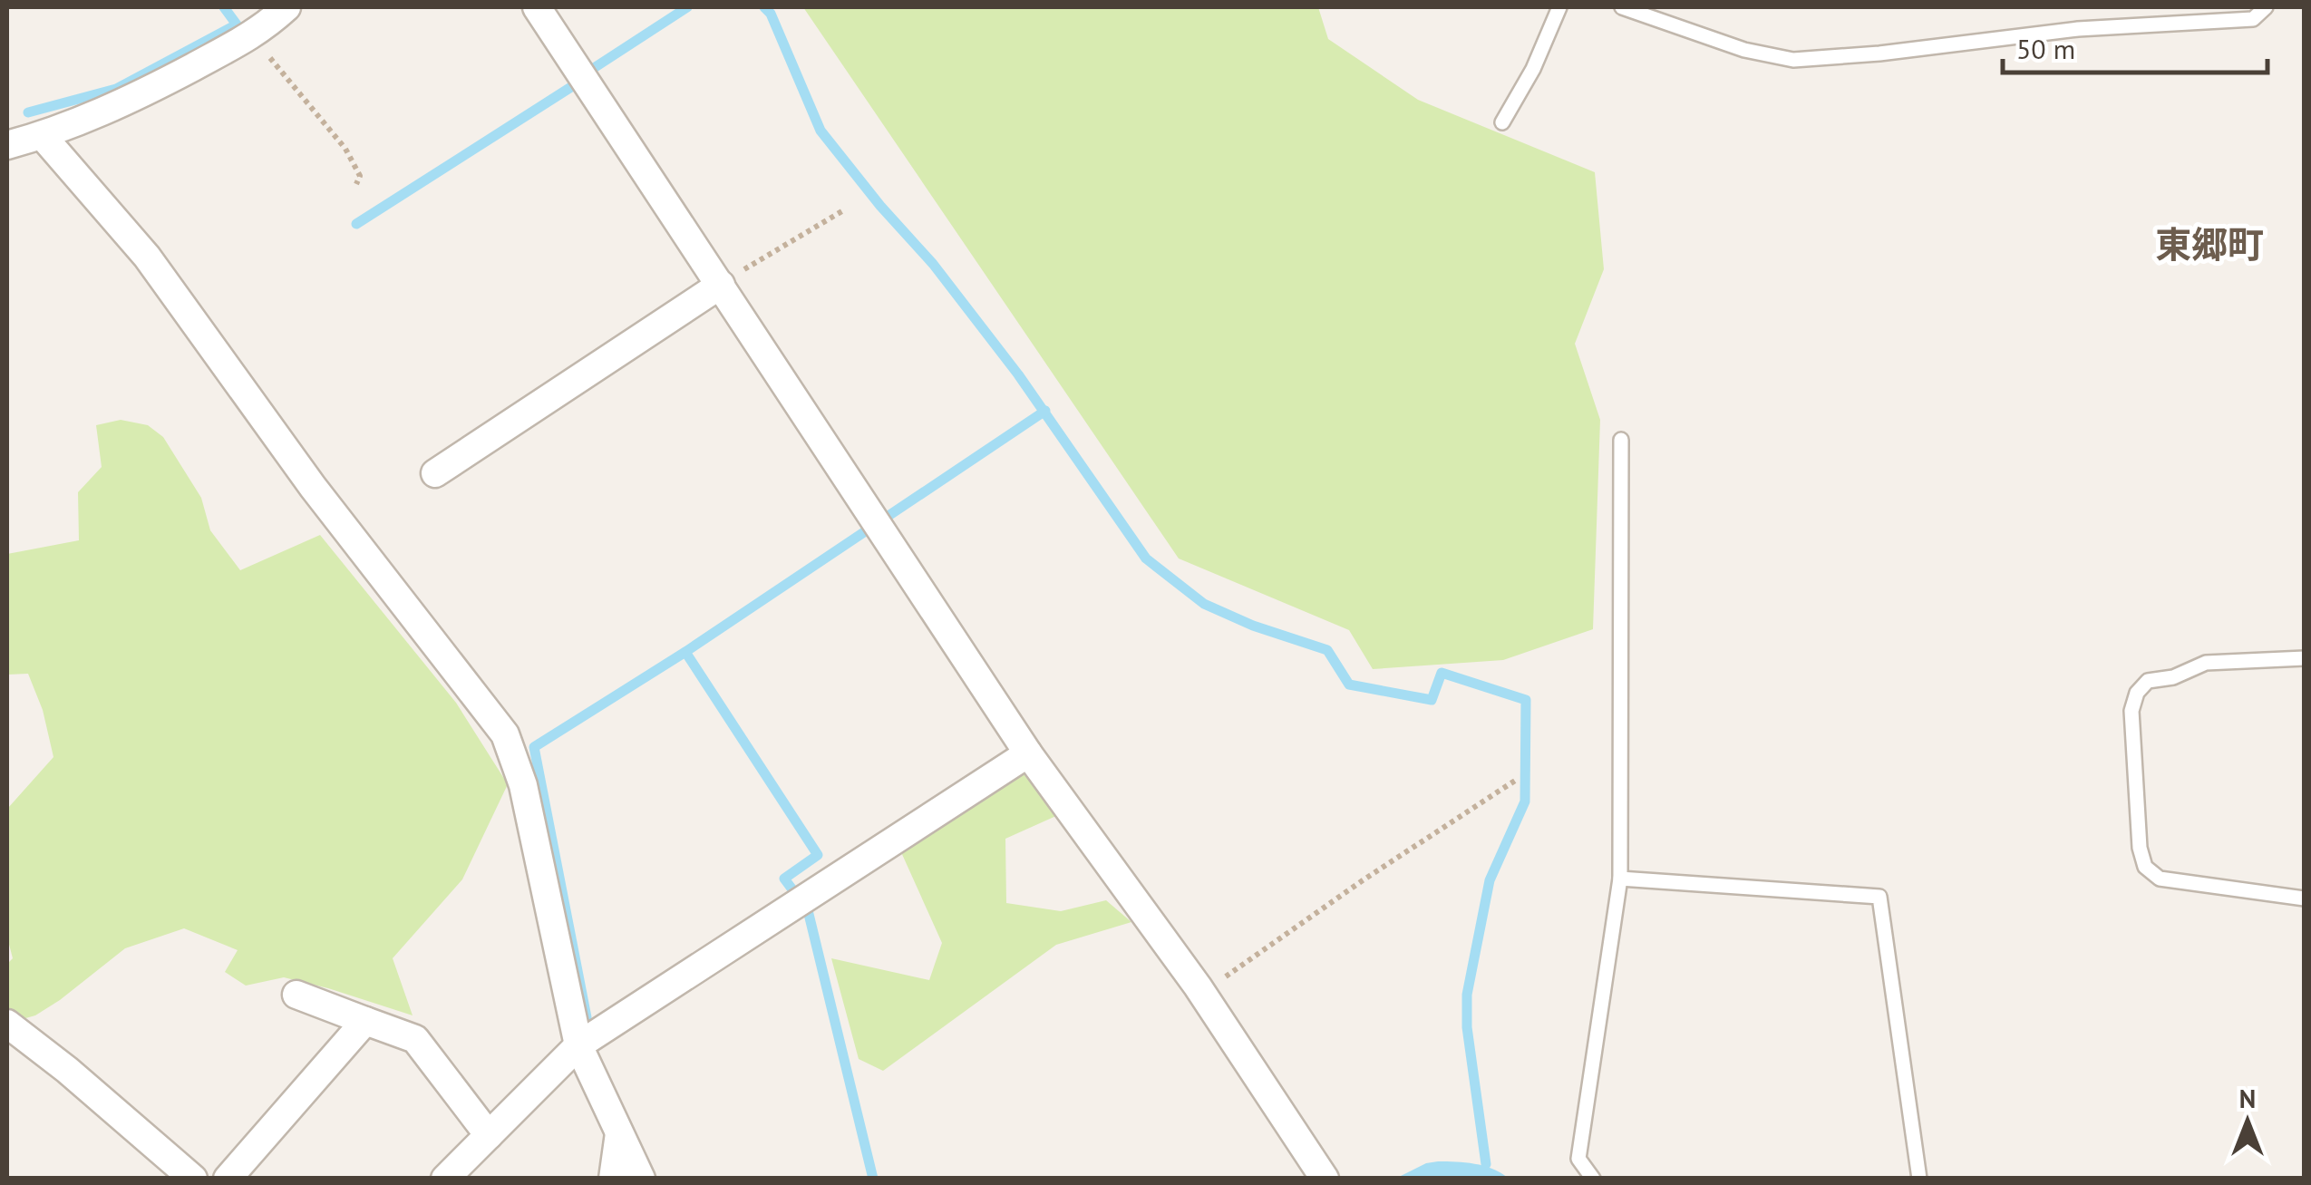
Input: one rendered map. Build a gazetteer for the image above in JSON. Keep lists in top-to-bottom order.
{
  "districts": ["東郷町"],
  "scale_bar": "50 m",
  "north": "top"
}
